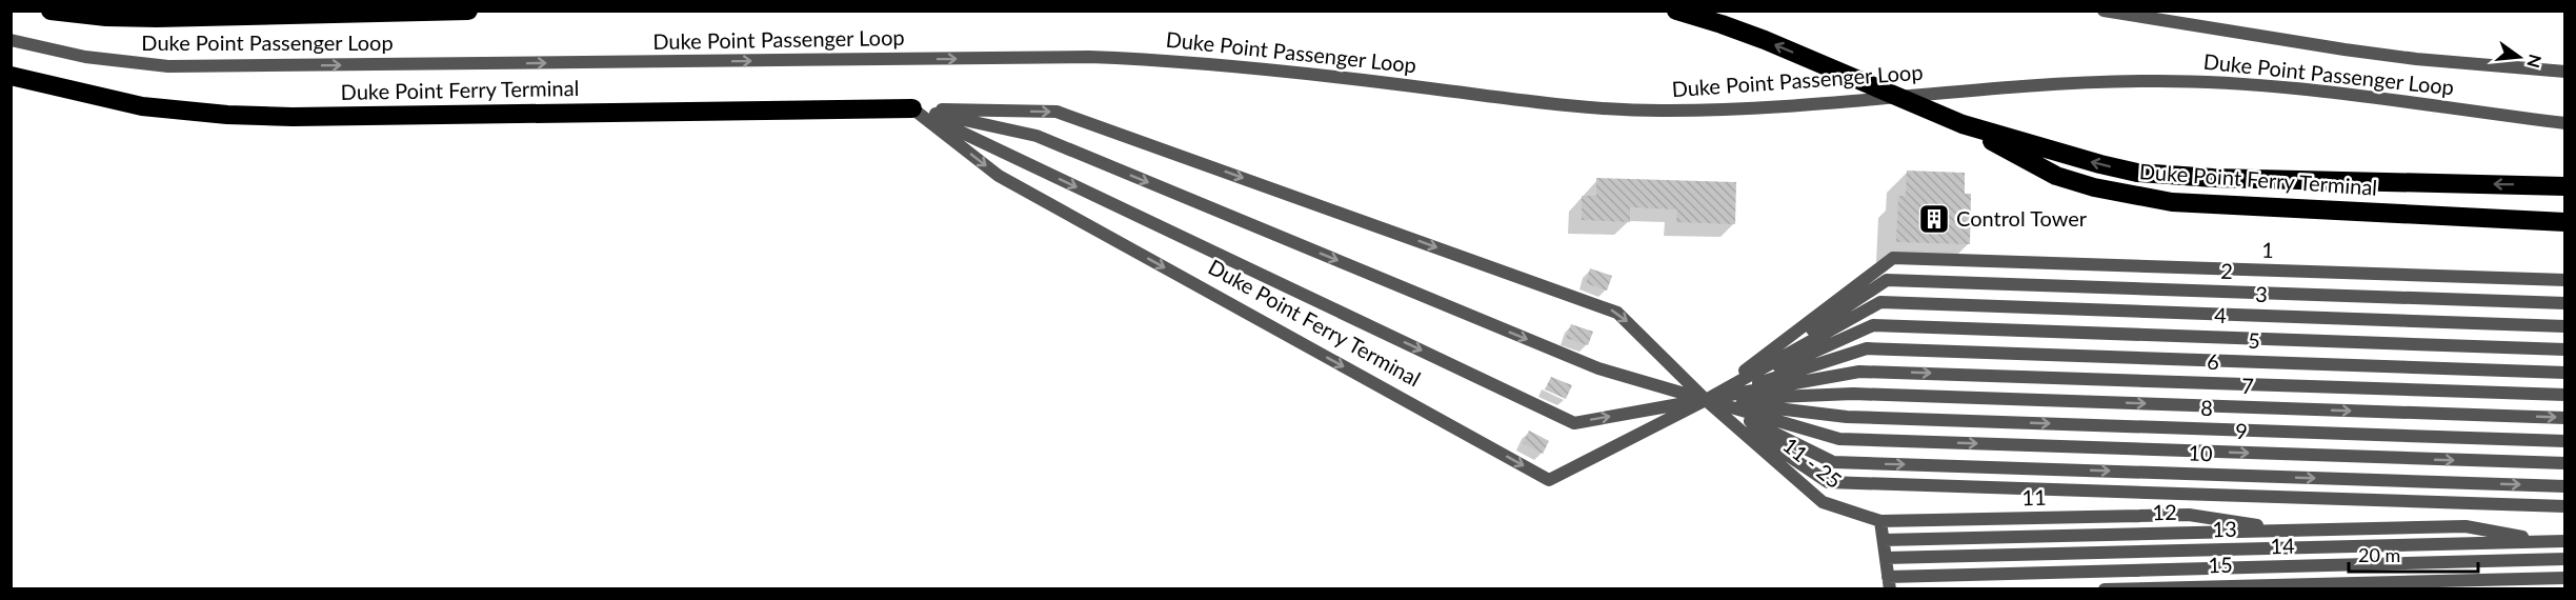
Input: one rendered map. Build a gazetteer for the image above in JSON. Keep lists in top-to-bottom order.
{
  "streets": {
    "highway": ["Duke Point Ferry Terminal"],
    "lane": [
      "Duke Point Passenger Loop",
      "1",
      "2",
      "3",
      "4",
      "5",
      "6",
      "7",
      "8",
      "9",
      "10",
      "11 - 25",
      "11",
      "12",
      "13",
      "14",
      "15"
    ]
  },
  "crossings": [
    ["Duke Point Ferry Terminal", "1"],
    ["Duke Point Ferry Terminal", "2"],
    ["Duke Point Ferry Terminal", "3"],
    ["Duke Point Ferry Terminal", "4"],
    ["Duke Point Ferry Terminal", "5"],
    ["Duke Point Ferry Terminal", "6"],
    ["Duke Point Ferry Terminal", "7"],
    ["Duke Point Ferry Terminal", "8"],
    ["Duke Point Ferry Terminal", "9"],
    ["Duke Point Ferry Terminal", "10"],
    ["Duke Point Ferry Terminal", "11 - 25"],
    ["1", "2"],
    ["1", "3"],
    ["1", "4"],
    ["1", "5"],
    ["1", "6"],
    ["1", "7"],
    ["1", "8"],
    ["1", "9"],
    ["1", "10"],
    ["1", "11 - 25"],
    ["2", "3"],
    ["2", "4"],
    ["2", "5"],
    ["2", "6"],
    ["2", "7"],
    ["2", "8"],
    ["2", "9"],
    ["2", "10"],
    ["2", "11 - 25"],
    ["3", "4"],
    ["3", "5"],
    ["3", "6"],
    ["3", "7"],
    ["3", "8"],
    ["3", "9"],
    ["3", "10"],
    ["3", "11 - 25"],
    ["4", "5"],
    ["4", "6"],
    ["4", "7"],
    ["4", "8"],
    ["4", "9"],
    ["4", "10"],
    ["4", "11 - 25"],
    ["5", "6"],
    ["5", "7"],
    ["5", "8"],
    ["5", "9"],
    ["5", "10"],
    ["5", "11 - 25"],
    ["6", "7"],
    ["6", "8"],
    ["6", "9"],
    ["6", "10"],
    ["6", "11 - 25"],
    ["7", "8"],
    ["7", "9"],
    ["7", "10"],
    ["7", "11 - 25"],
    ["8", "9"],
    ["8", "10"],
    ["8", "11 - 25"],
    ["9", "10"],
    ["9", "11 - 25"],
    ["10", "11 - 25"],
    ["11 - 25", "11"],
    ["11", "12"],
    ["12", "13"]
  ],
  "one_way": ["Duke Point Passenger Loop"],
  "places": {
    "building": ["Control Tower"]
  },
  "scale_bar": "20 m",
  "north": "right"
}
